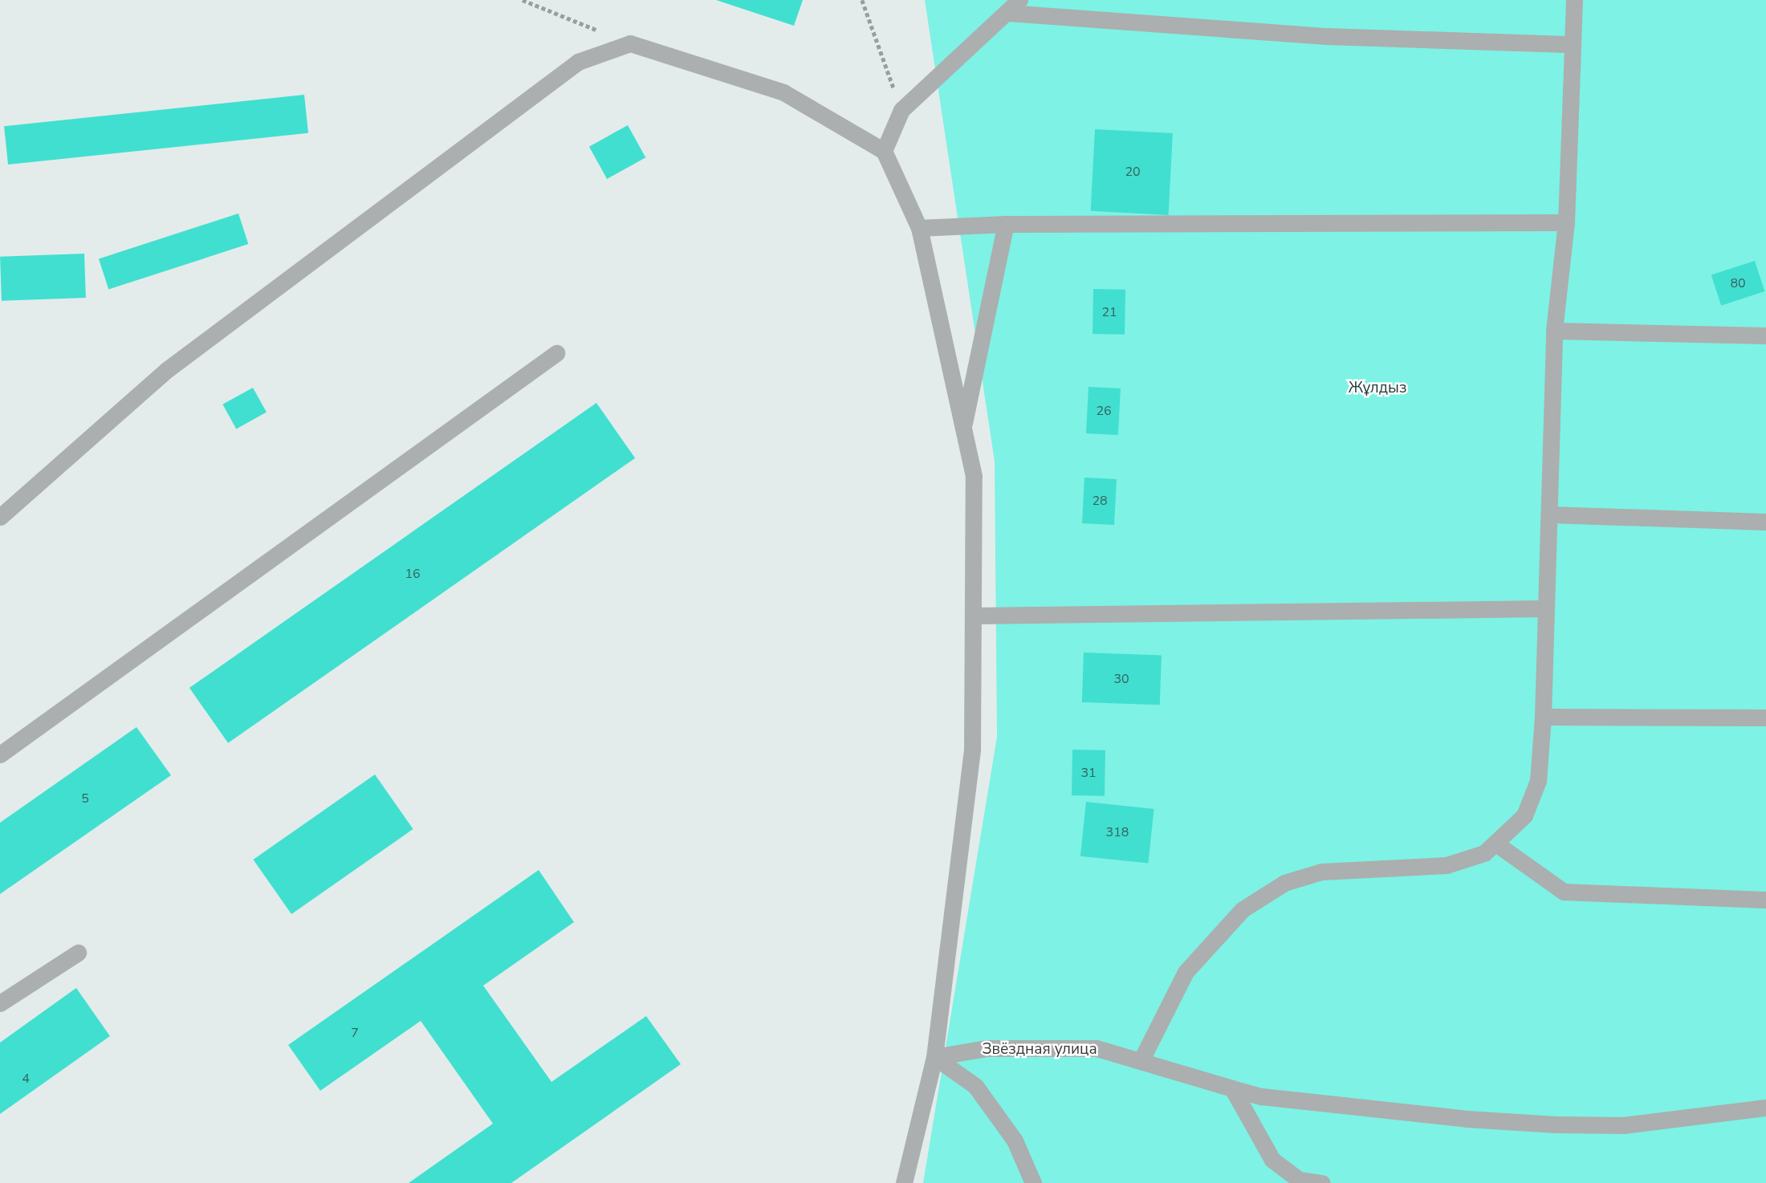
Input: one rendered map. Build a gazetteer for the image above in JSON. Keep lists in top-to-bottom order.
{
  "streets": {
    "street": ["Звёздная улица"]
  },
  "parks": ["Жұлдыз"],
  "house_numbers": [
    "20",
    "80",
    "21",
    "26",
    "28",
    "16",
    "30",
    "31",
    "5",
    "318",
    "7",
    "4"
  ]
}
